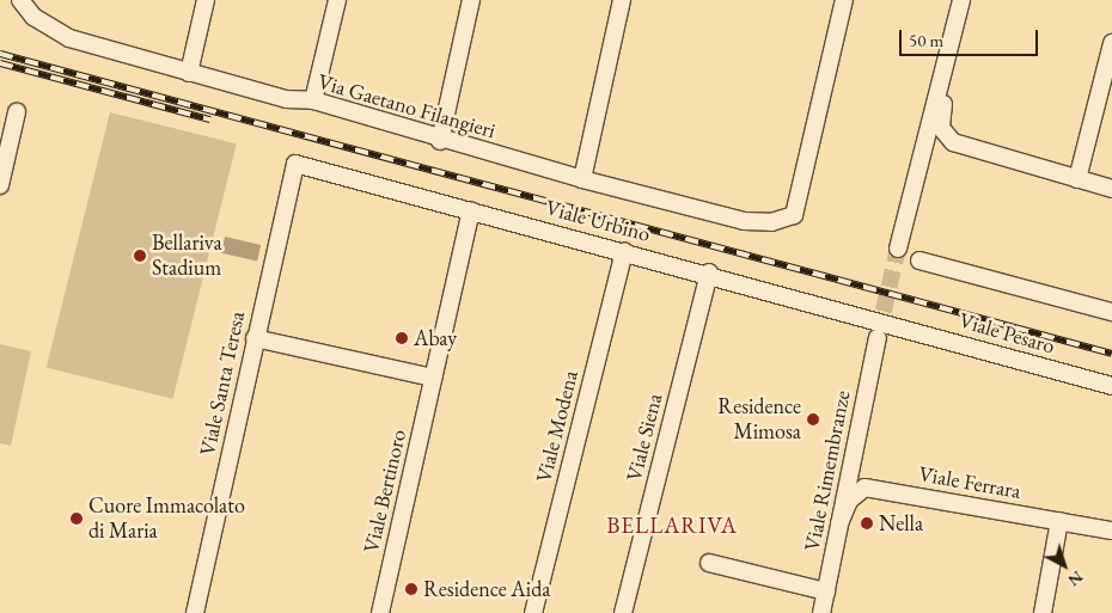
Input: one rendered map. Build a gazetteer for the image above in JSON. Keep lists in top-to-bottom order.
{
  "streets": {
    "street": [
      "Via Gaetano Filangieri",
      "Viale Urbino",
      "Viale Pesaro",
      "Viale Santa Teresa",
      "Viale Modena",
      "Viale Siena",
      "Viale Rimembranze",
      "Viale Ferrara",
      "Viale Bertinoro"
    ]
  },
  "crossings": [
    ["Viale Urbino", "Viale Pesaro"],
    ["Viale Urbino", "Viale Santa Teresa"],
    ["Viale Urbino", "Viale Modena"],
    ["Viale Urbino", "Viale Siena"],
    ["Viale Urbino", "Viale Bertinoro"],
    ["Viale Rimembranze", "Viale Ferrara"]
  ],
  "districts": ["BELLARIVA"],
  "places": [
    "Bellariva Stadium",
    "Abay",
    "Residence Mimosa",
    "Cuore Immacolato di Maria",
    "Nella",
    "Residence Aida"
  ],
  "scale_bar": "50 m",
  "north": "bottom right"
}
